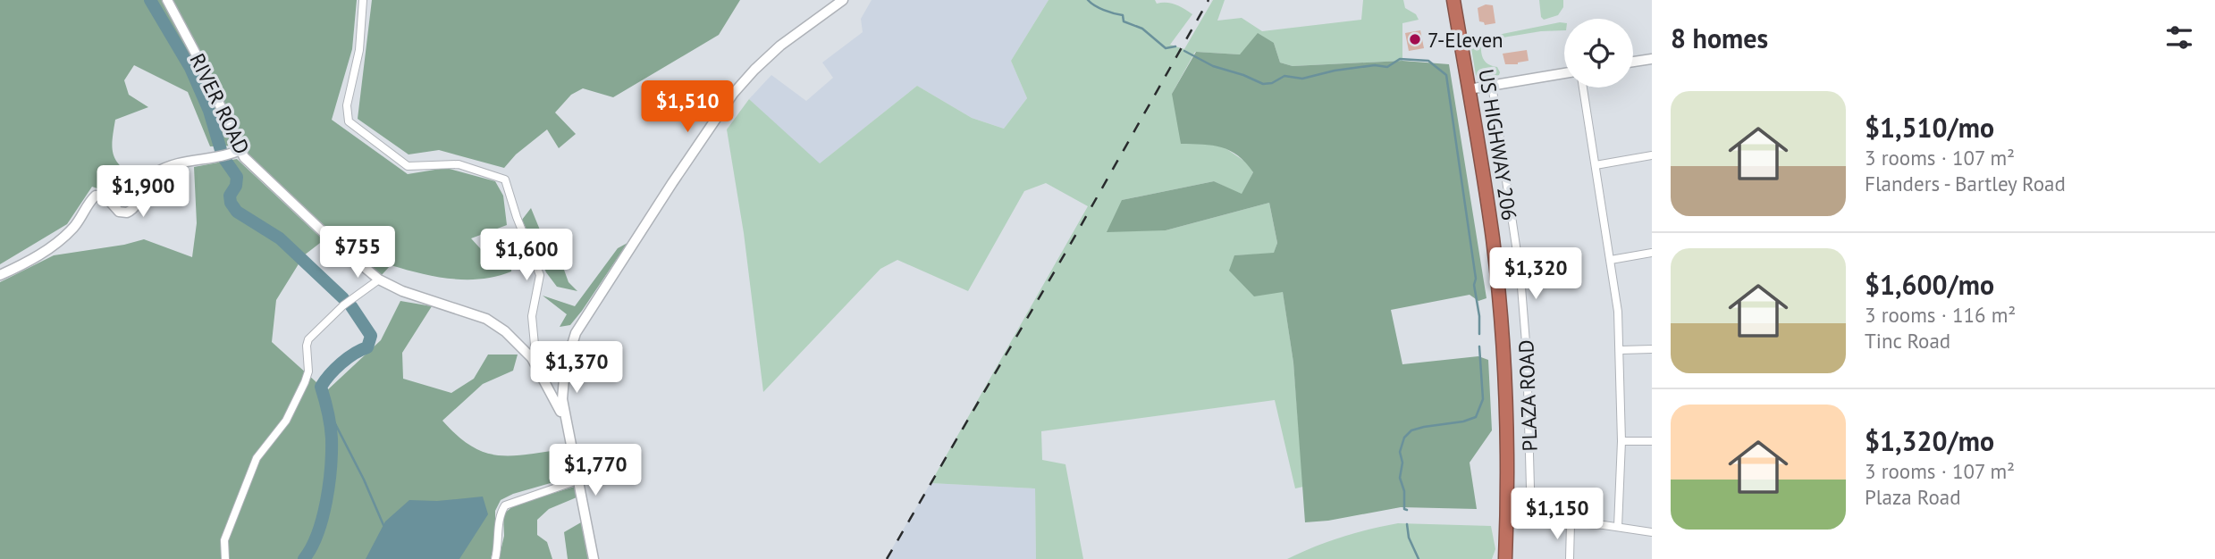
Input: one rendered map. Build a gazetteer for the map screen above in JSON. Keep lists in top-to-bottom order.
{
  "streets": {
    "highway": ["US HIGHWAY 206"],
    "street": ["RIVER ROAD", "PLAZA ROAD"]
  },
  "places": ["7-Eleven"],
  "page": {
    "heading": "8 homes",
    "list": [
      {
        "name": "$1,510/mo",
        "note": "3 rooms · 107 m² · Flanders - Bartley Road"
      },
      {
        "name": "$1,600/mo",
        "note": "3 rooms · 116 m² · Tinc Road"
      },
      {
        "name": "$1,320/mo",
        "note": "3 rooms · 107 m² · Plaza Road"
      }
    ],
    "price": [
      "$1,510",
      "$1,900",
      "$755",
      "$1,600",
      "$1,320",
      "$1,370",
      "$1,770",
      "$1,150"
    ]
  }
}
